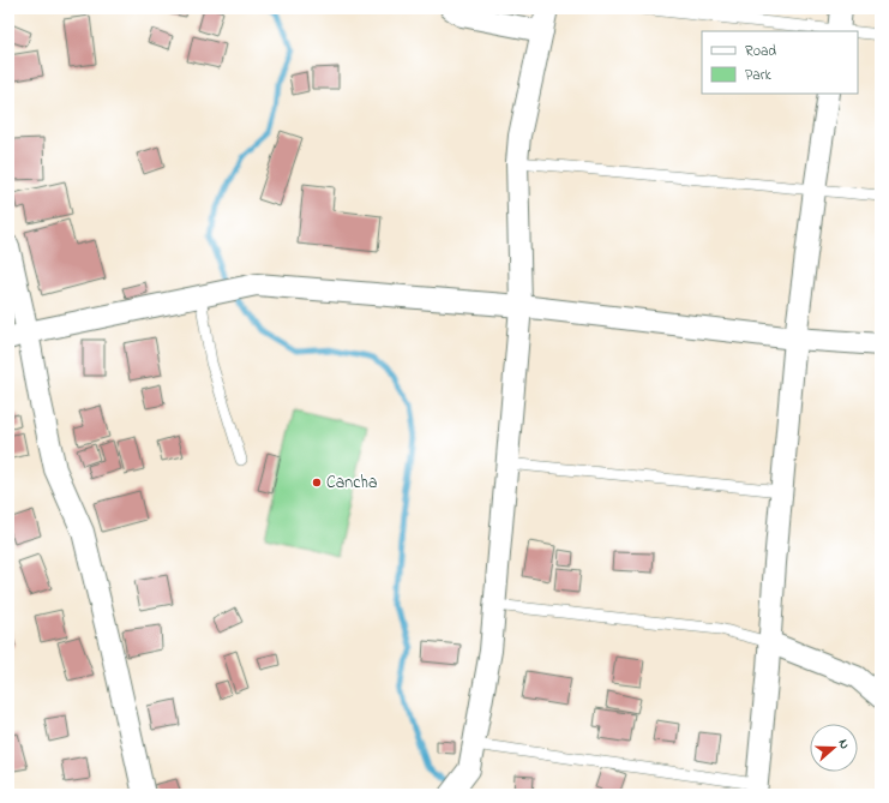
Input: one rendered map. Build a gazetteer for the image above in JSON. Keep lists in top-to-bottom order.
{
  "places": ["Cancha"],
  "legend": ["Road", "Park"],
  "north": "right"
}
